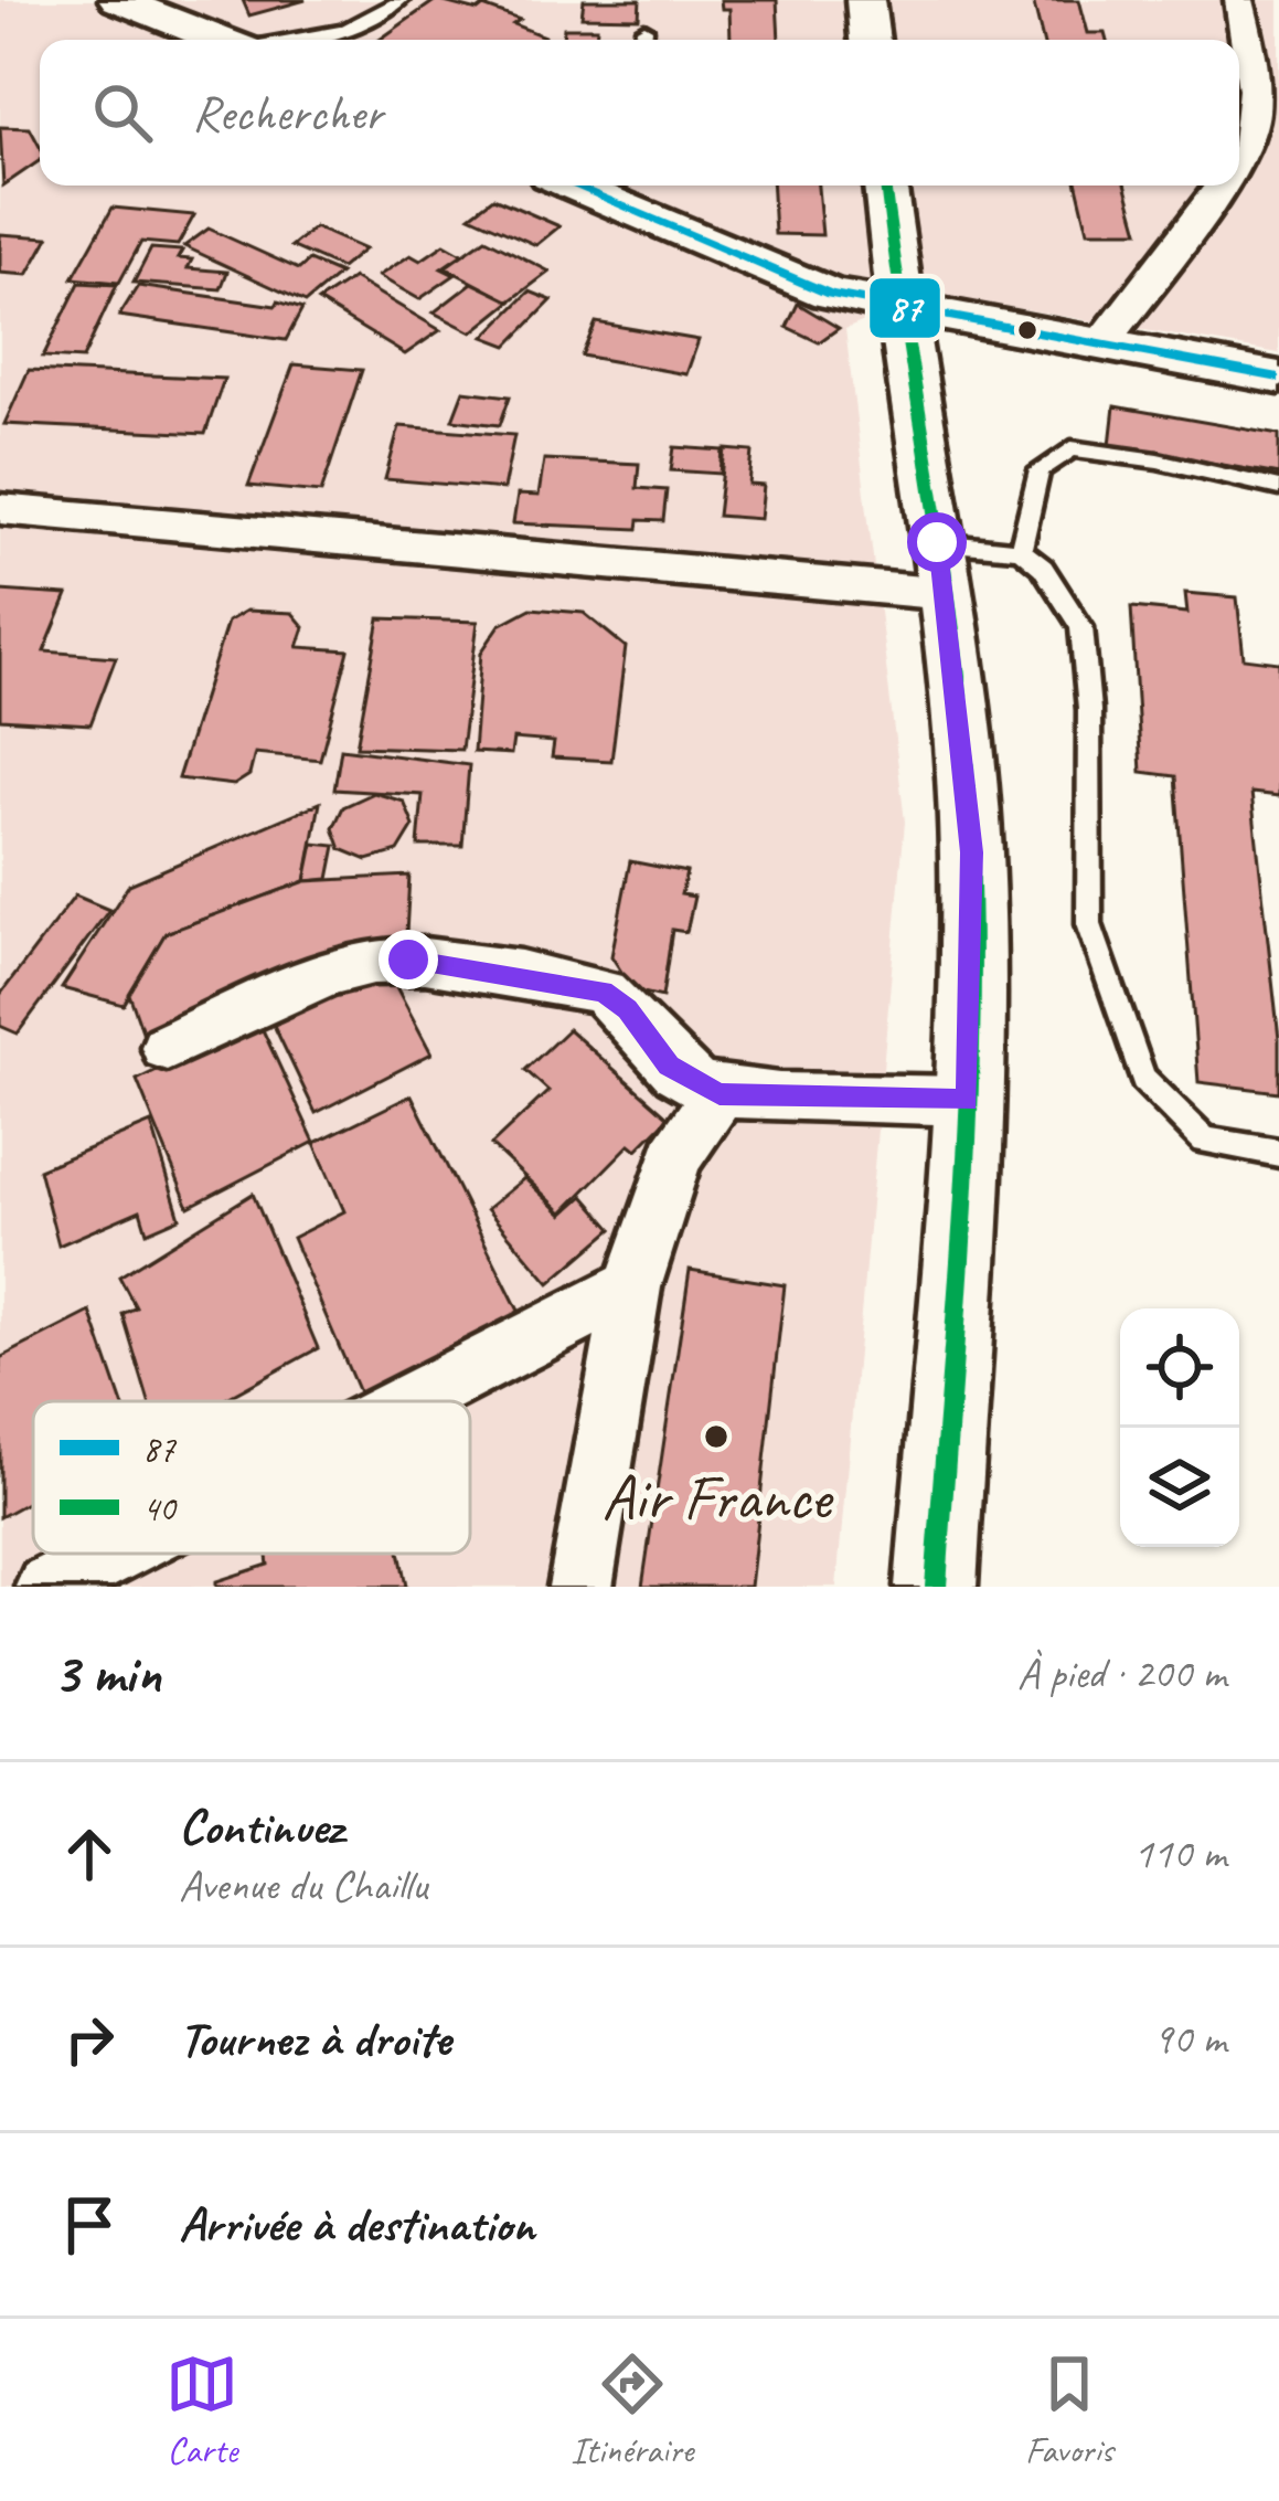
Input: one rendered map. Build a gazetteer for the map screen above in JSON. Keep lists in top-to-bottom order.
{
  "places": ["Air France"],
  "lines": ["transit line 87", "transit line 40"],
  "legend": ["87", "40"],
  "page": {
    "search": "Rechercher",
    "heading": ["3 min", "À pied · 200 m"],
    "list": [
      ["Continuez", "Avenue du Chaillu", "110 m"],
      ["Tournez à droite", "90 m"],
      "Arrivée à destination"
    ],
    "nav": ["Carte", "Itinéraire", "Favoris"]
  }
}
